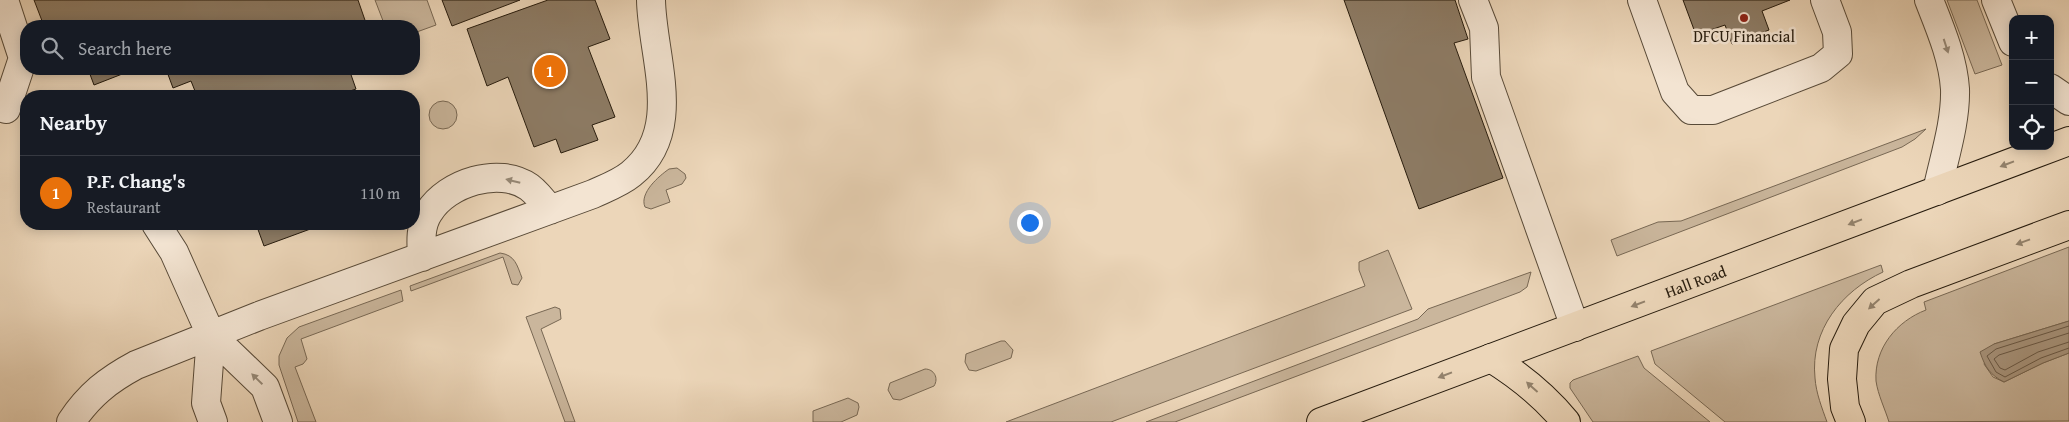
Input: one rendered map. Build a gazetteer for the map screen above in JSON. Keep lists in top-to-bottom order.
{
  "streets": {
    "highway": ["Hall Road"]
  },
  "one_way": ["Hall Road"],
  "places": ["DFCU Financial"],
  "page": {
    "map_buttons": ["+", "−"],
    "search": "Search here",
    "pins": "1",
    "heading": "Nearby",
    "list": [
      {
        "mark": "1",
        "name": "P.F. Chang's",
        "note": "Restaurant",
        "value": "110 m"
      }
    ]
  }
}
